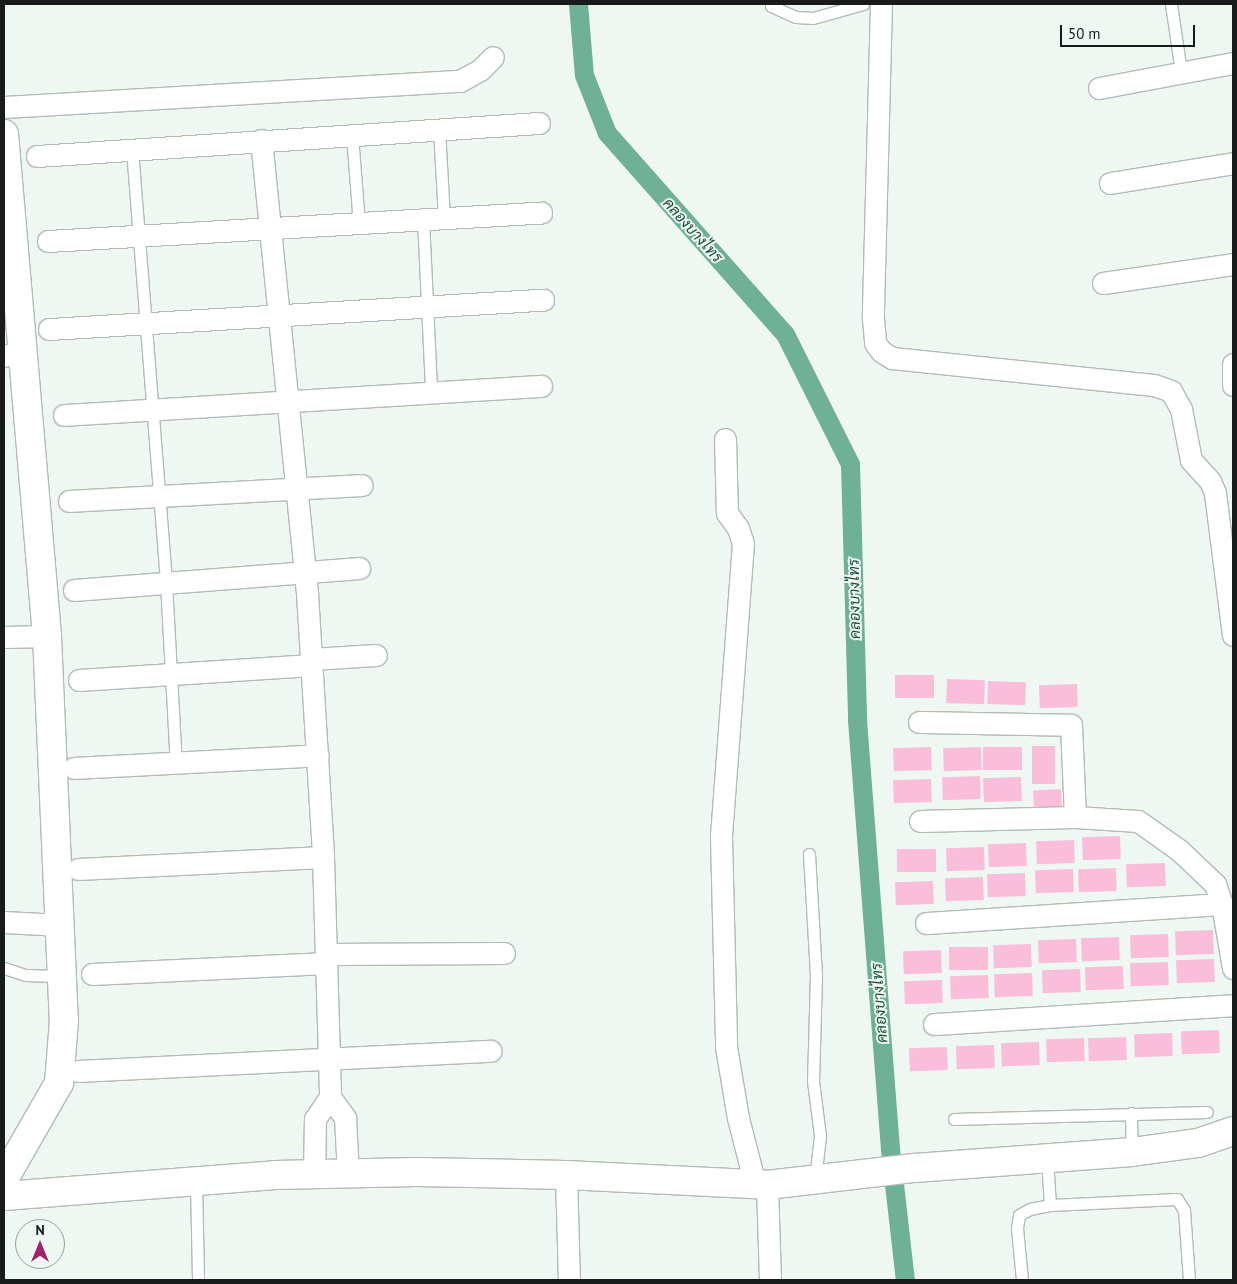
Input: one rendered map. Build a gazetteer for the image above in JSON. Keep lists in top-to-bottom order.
{
  "water": ["คลองบางไทร"],
  "scale_bar": "50 m",
  "north": "top"
}
